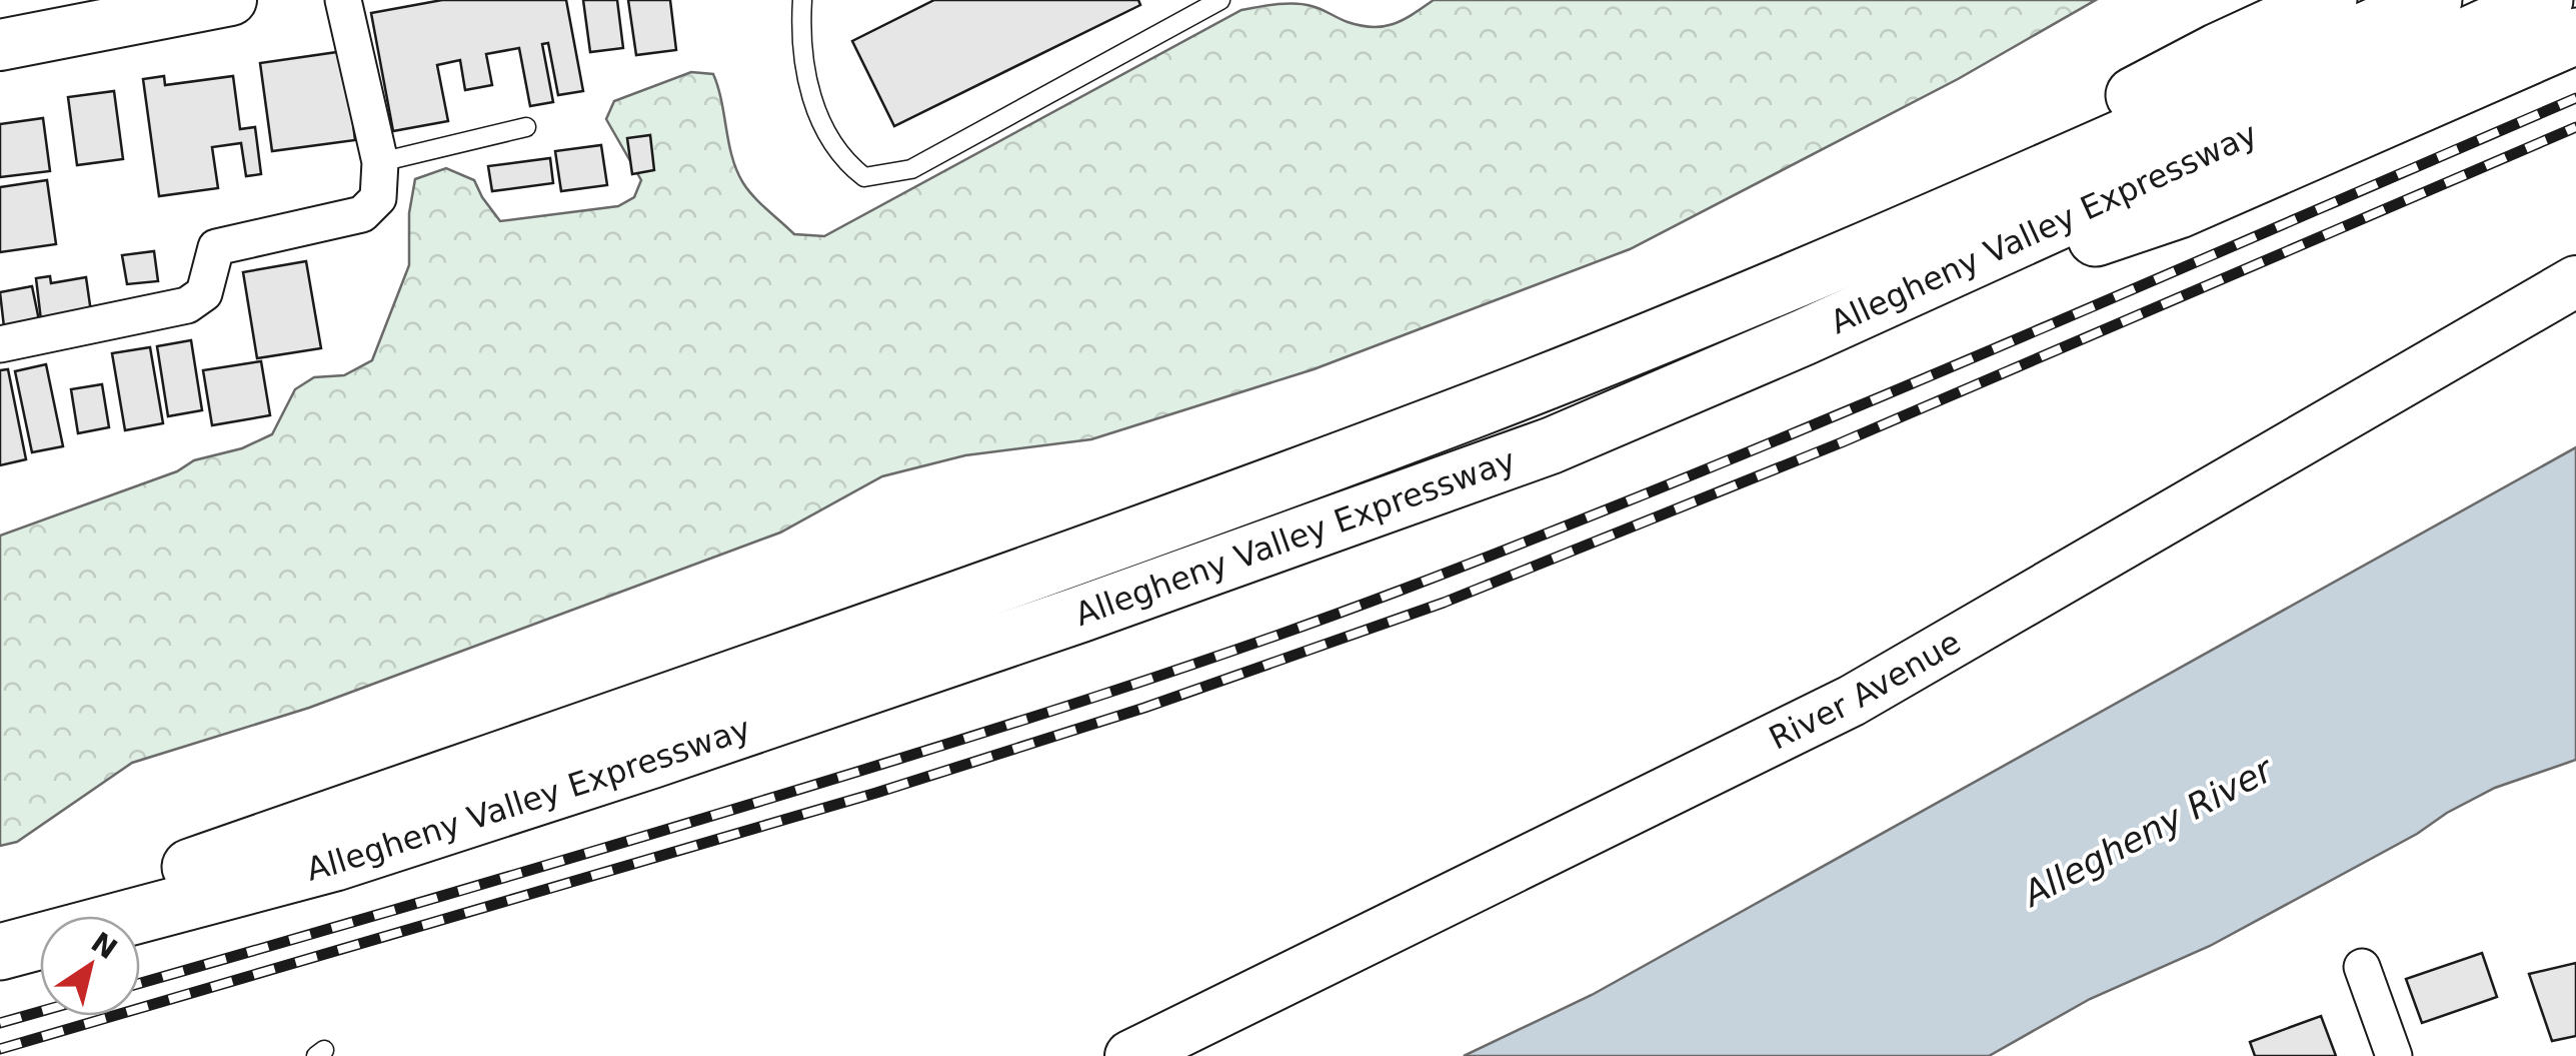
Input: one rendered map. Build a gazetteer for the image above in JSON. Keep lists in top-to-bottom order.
{
  "streets": {
    "highway": ["Allegheny Valley Expressway"],
    "street": ["River Avenue"]
  },
  "water": ["Allegheny River"],
  "north": "top right"
}
